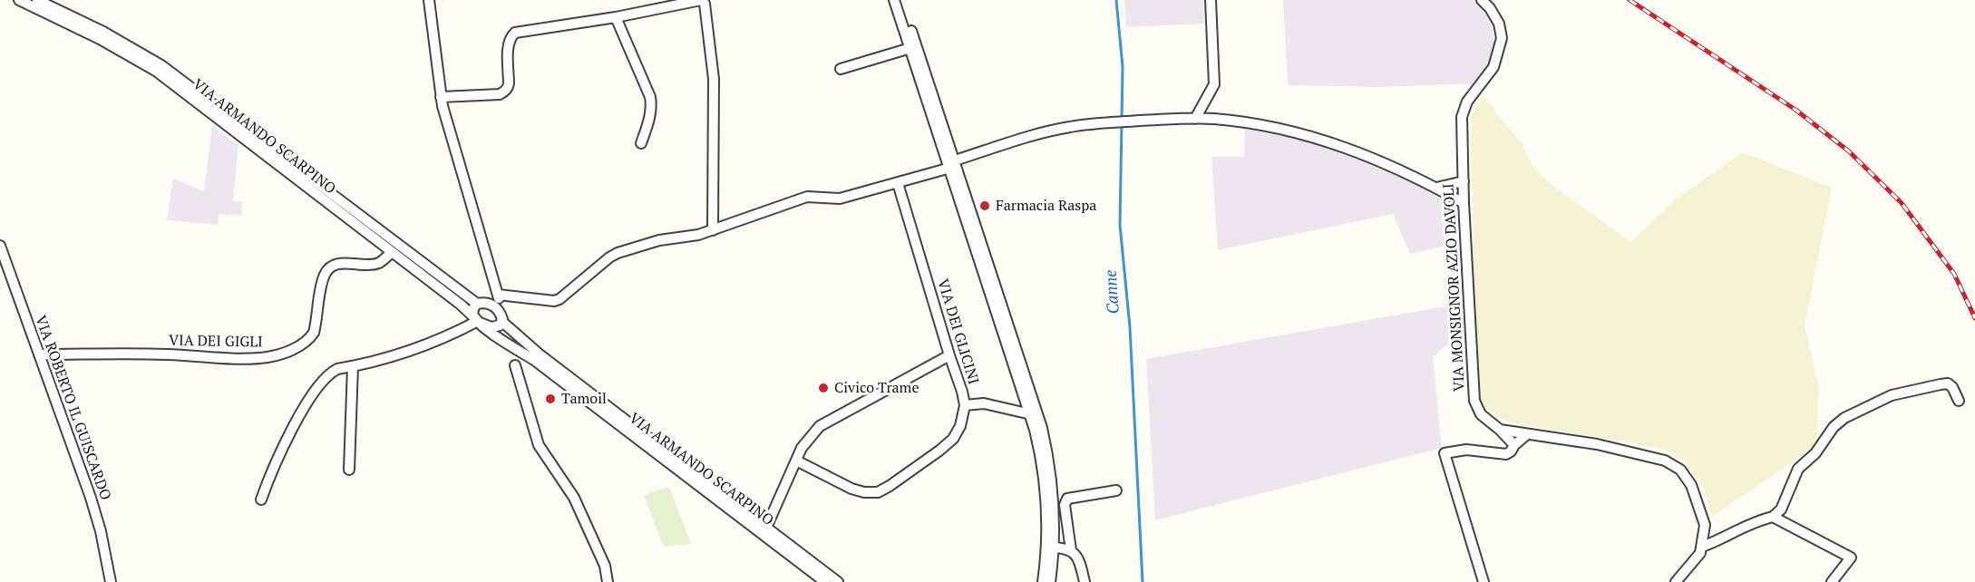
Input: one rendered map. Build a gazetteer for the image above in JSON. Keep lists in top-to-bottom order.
{
  "streets": {
    "street": [
      "VIA ARMANDO SCARPINO",
      "VIA MONSIGNOR AZIO DAVOLI",
      "VIA DEI GLICINI",
      "VIA DEI GIGLI",
      "VIA ROBERTO IL GUISCARDO"
    ]
  },
  "crossings": [
    ["VIA ARMANDO SCARPINO", "VIA DEI GIGLI"],
    ["VIA DEI GIGLI", "VIA ROBERTO IL GUISCARDO"]
  ],
  "water": ["Canne"],
  "places": ["Farmacia Raspa", "Civico Trame", "Tamoil"]
}
